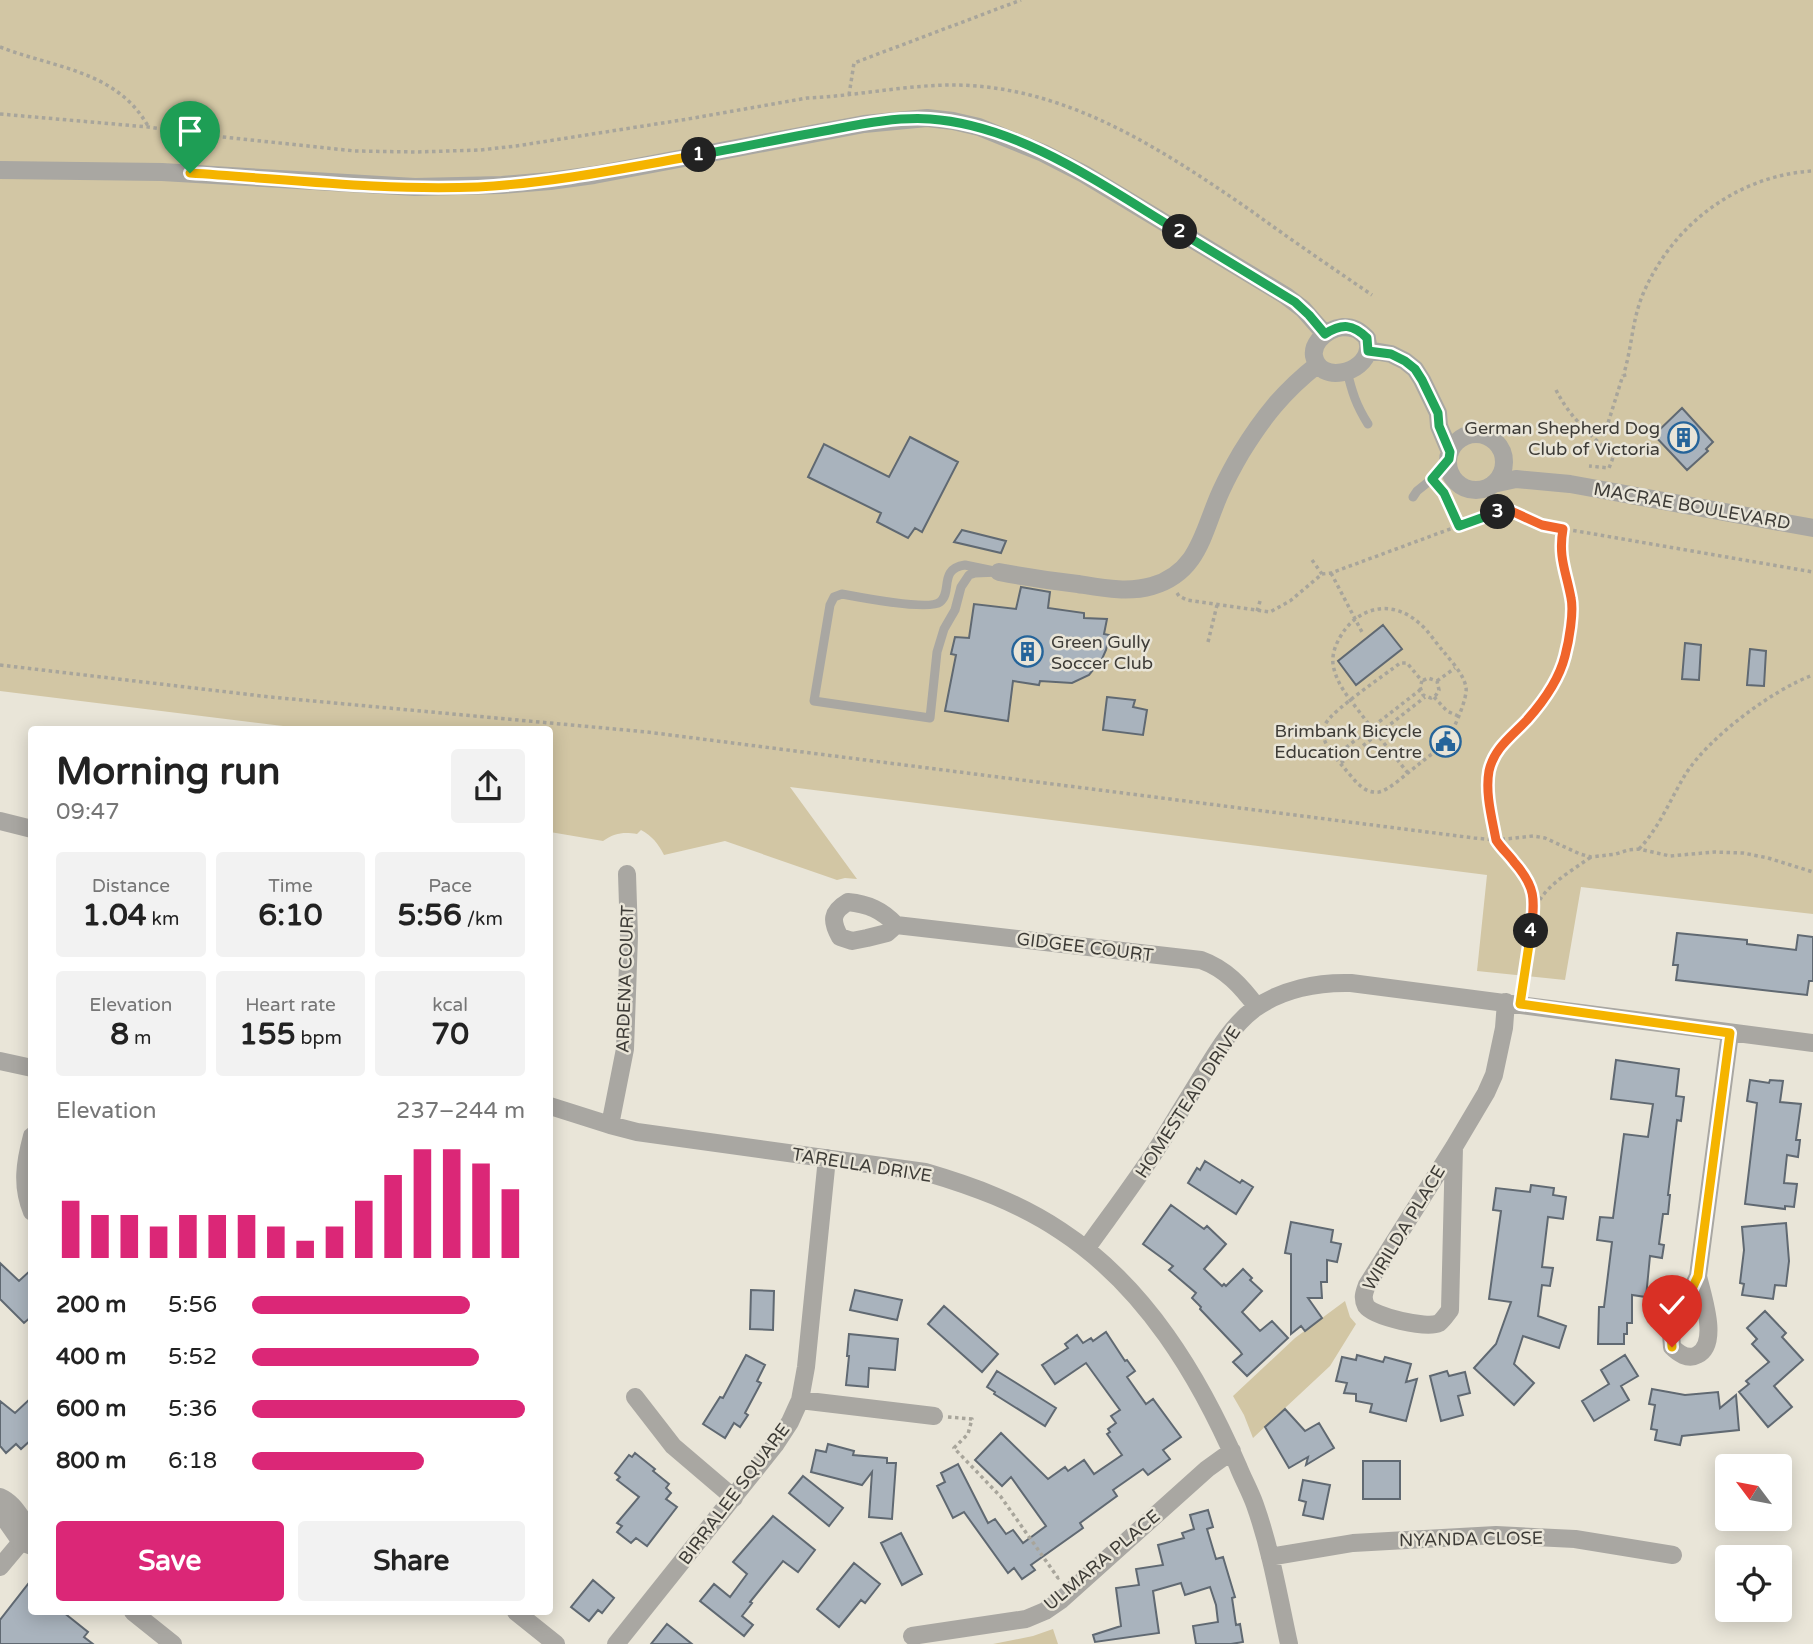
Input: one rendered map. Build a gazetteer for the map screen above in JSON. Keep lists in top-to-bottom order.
{
  "streets": {
    "street": [
      "MACRAE BOULEVARD",
      "GIDGEE COURT",
      "ARDENA COURT",
      "HOMESTEAD DRIVE",
      "TARELLA DRIVE",
      "WIRILDA PLACE",
      "BIRRALEE SQUARE",
      "NYANDA CLOSE",
      "ULMARA PLACE"
    ]
  },
  "crossings": [
    ["GIDGEE COURT", "HOMESTEAD DRIVE"],
    ["ARDENA COURT", "TARELLA DRIVE"],
    ["HOMESTEAD DRIVE", "TARELLA DRIVE"],
    ["HOMESTEAD DRIVE", "WIRILDA PLACE"],
    ["TARELLA DRIVE", "BIRRALEE SQUARE"],
    ["TARELLA DRIVE", "NYANDA CLOSE"],
    ["TARELLA DRIVE", "ULMARA PLACE"]
  ],
  "places": {
    "building": ["German Shepherd Dog Club of Victoria", "Green Gully Soccer Club"],
    "public building": ["Brimbank Bicycle Education Centre"]
  },
  "north": "top left",
  "page": {
    "pins": [
      "1",
      "2",
      "3",
      "4"
    ],
    "heading": ["Morning run", "09:47"],
    "stats": [
      ["Distance", "1.04 km"],
      ["Time", "6:10"],
      ["Pace", "5:56 /km"],
      ["Elevation", "8 m"],
      ["Heart rate", "155 bpm"],
      ["kcal", "70"]
    ],
    "chart": ["Elevation", "237–244 m"],
    "list": [
      {
        "name": "200 m",
        "note": "5:56"
      },
      {
        "name": "400 m",
        "note": "5:52"
      },
      {
        "name": "600 m",
        "note": "5:36"
      },
      {
        "name": "800 m",
        "note": "6:18"
      }
    ],
    "buttons": ["Save", "Share"]
  }
}
